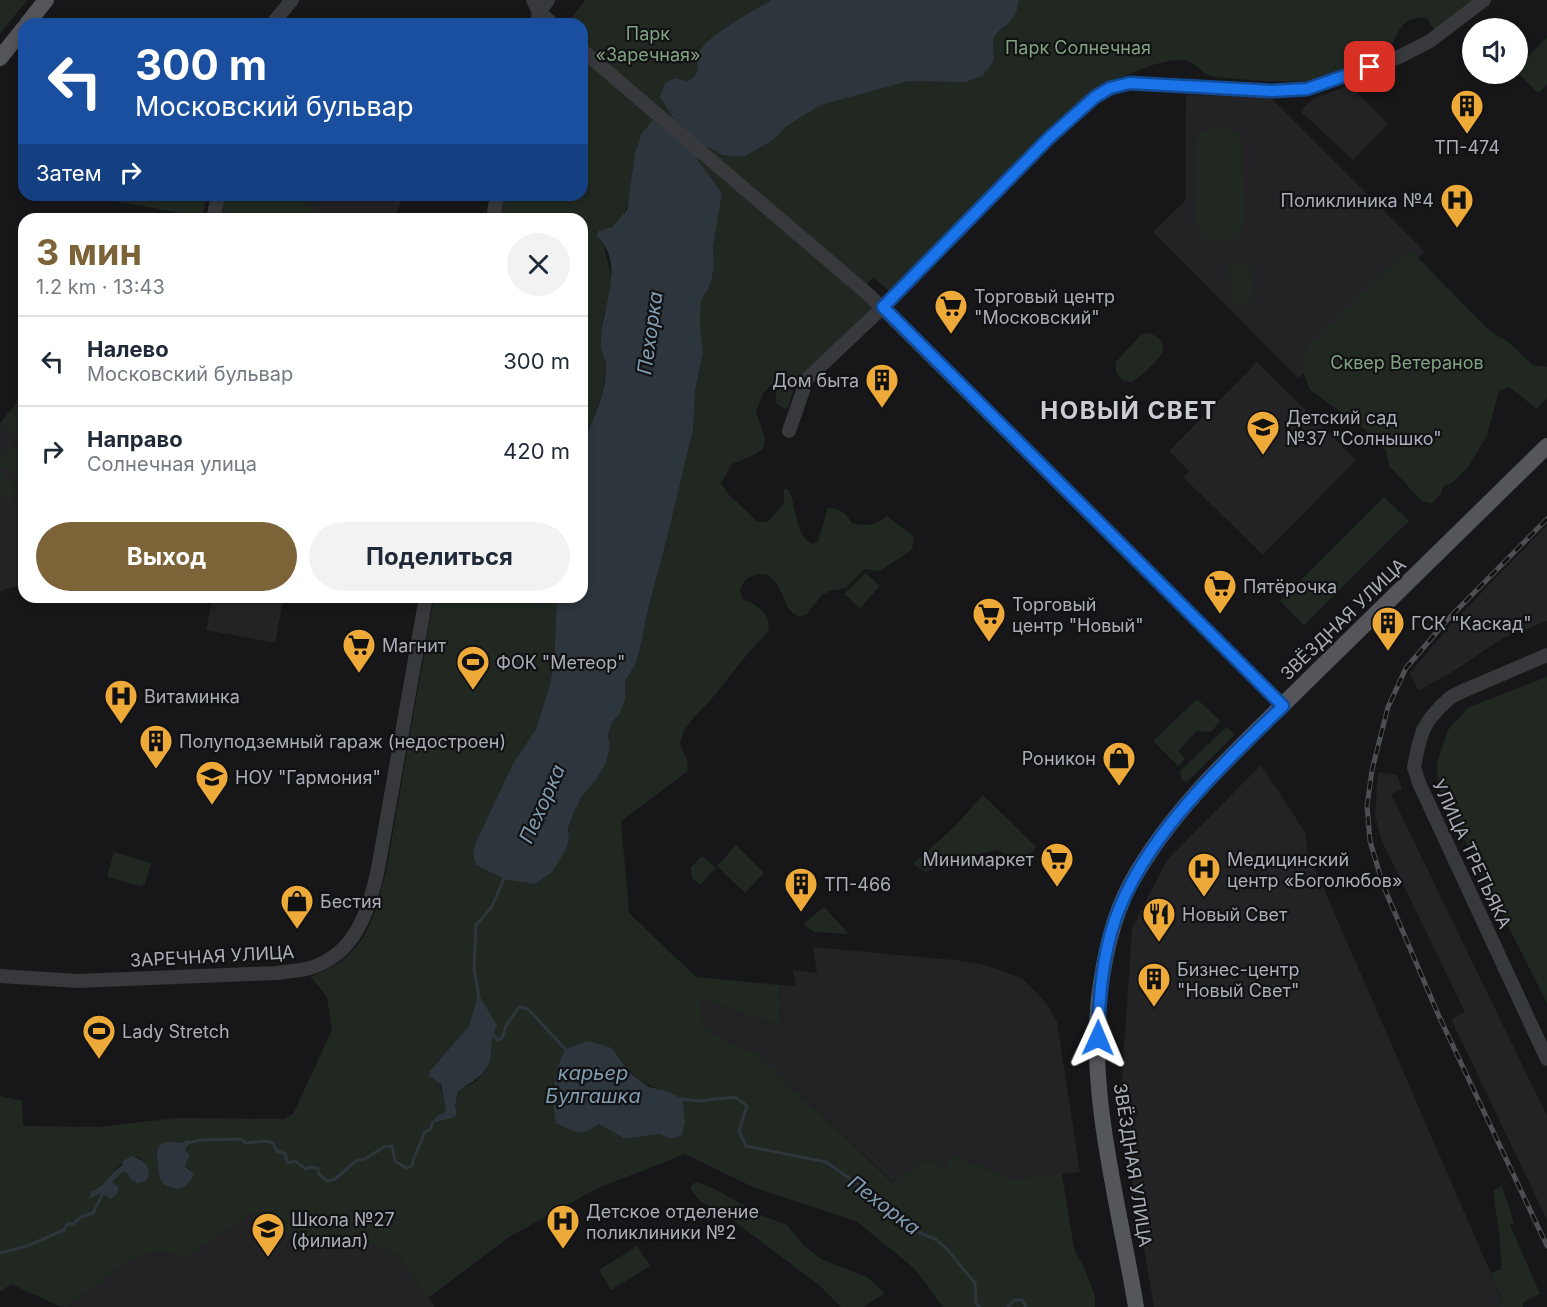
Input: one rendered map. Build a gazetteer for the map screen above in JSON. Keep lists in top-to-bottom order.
{
  "streets": {
    "main road": ["ЗВЁЗДНАЯ УЛИЦА"],
    "street": ["УЛИЦА ТРЕТЬЯКА", "ЗАРЕЧНАЯ УЛИЦА"]
  },
  "districts": ["НОВЫЙ СВЕТ"],
  "water": ["Пехорка", "карьер Булгашка"],
  "parks": ["Парк «Заречная»", "Парк Солнечная", "Сквер Ветеранов"],
  "places": {
    "building": [
      "ТП-474",
      "Дом быта",
      "ГСК \"Каскад\"",
      "Полуподземный гараж (недостроен)",
      "ТП-466",
      "Бизнес-центр \"Новый Свет\""
    ],
    "hospital": [
      "Поликлиника №4",
      "Витаминка",
      "Медицинский центр «Боголюбов»",
      "Детское отделение поликлиники №2"
    ],
    "supermarket": [
      "Торговый центр \"Московский\"",
      "Пятёрочка",
      "Торговый центр \"Новый\"",
      "Магнит",
      "Минимаркет"
    ],
    "school or university": ["Детский сад №37 \"Солнышко\"", "НОУ \"Гармония\"", "Школа №27 (филиал)"],
    "sports": ["ФОК \"Метеор\"", "Lady Stretch"],
    "shop": ["Роникон", "Бестия"],
    "restaurant": ["Новый Свет"]
  },
  "page": {
    "turn": ["300 m", "Московский бульвар"],
    "then": "Затем",
    "heading": ["3 мин", "1.2 km · 13:43"],
    "list": [
      {
        "name": "Налево",
        "note": "Московский бульвар",
        "value": "300 m"
      },
      {
        "name": "Направо",
        "note": "Солнечная улица",
        "value": "420 m"
      }
    ],
    "buttons": ["Выход", "Поделиться"]
  }
}
